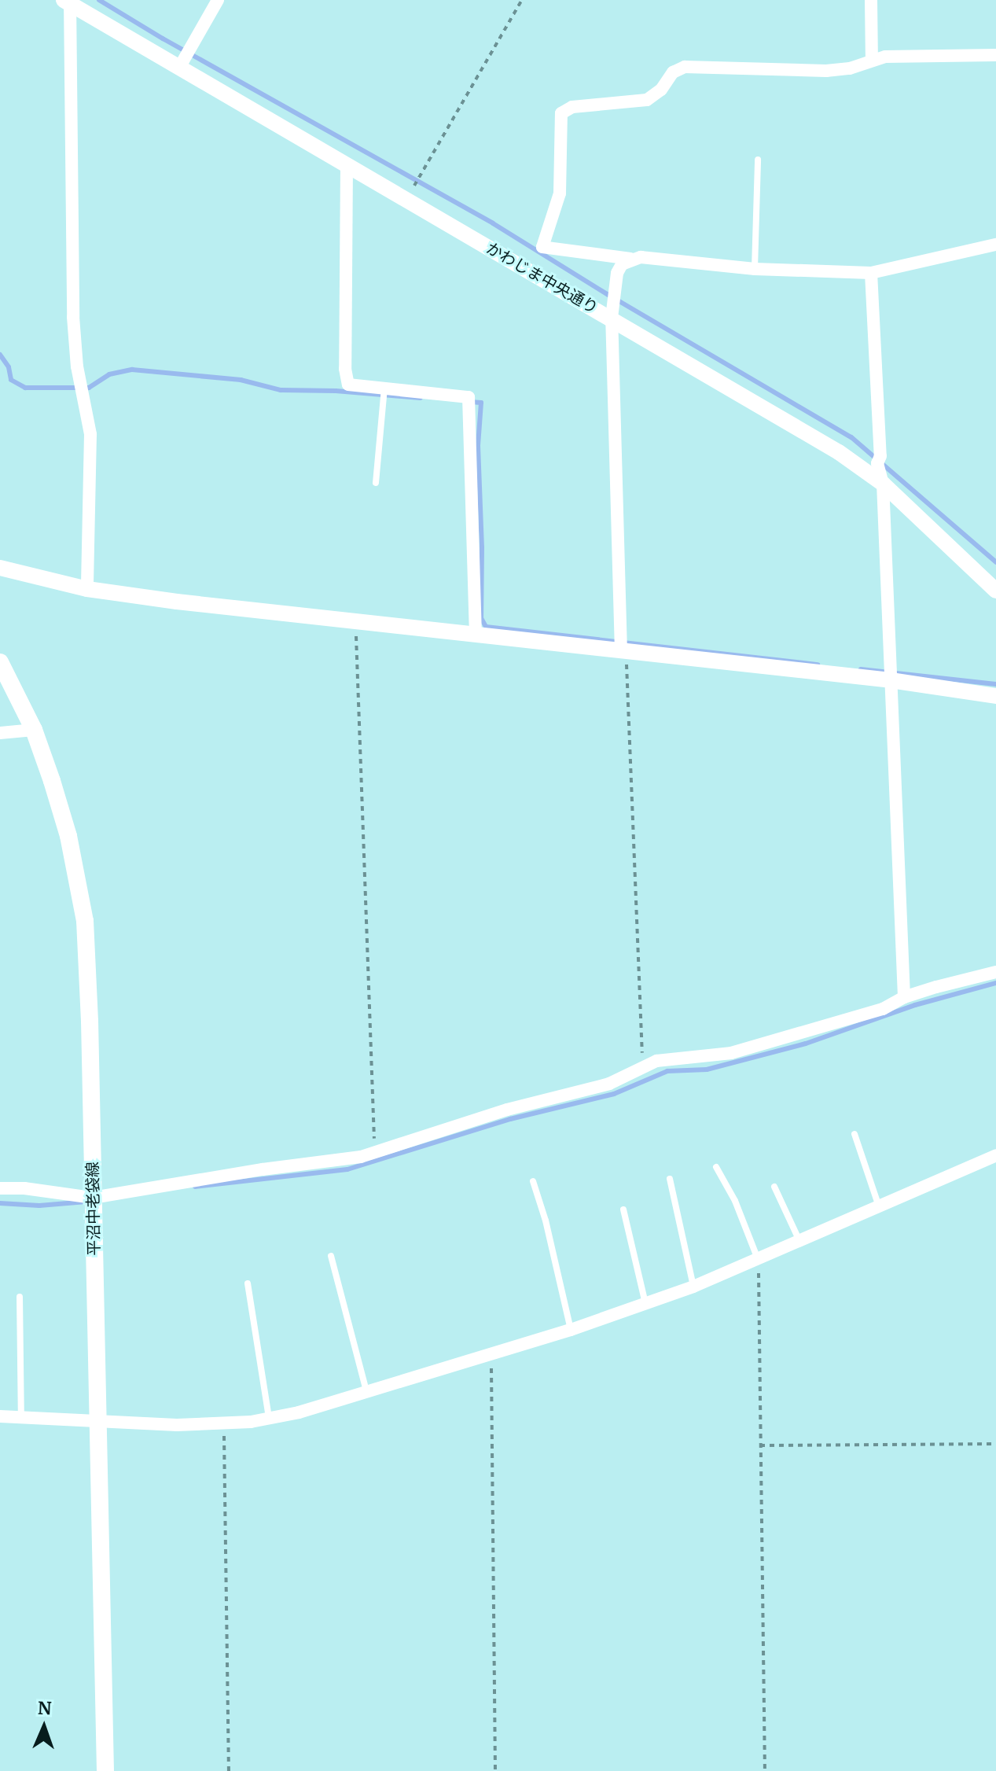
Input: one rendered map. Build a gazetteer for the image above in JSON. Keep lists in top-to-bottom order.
{
  "streets": {
    "main road": ["平沼中老袋線"],
    "street": ["かわじま中央通り"]
  },
  "north": "top"
}
